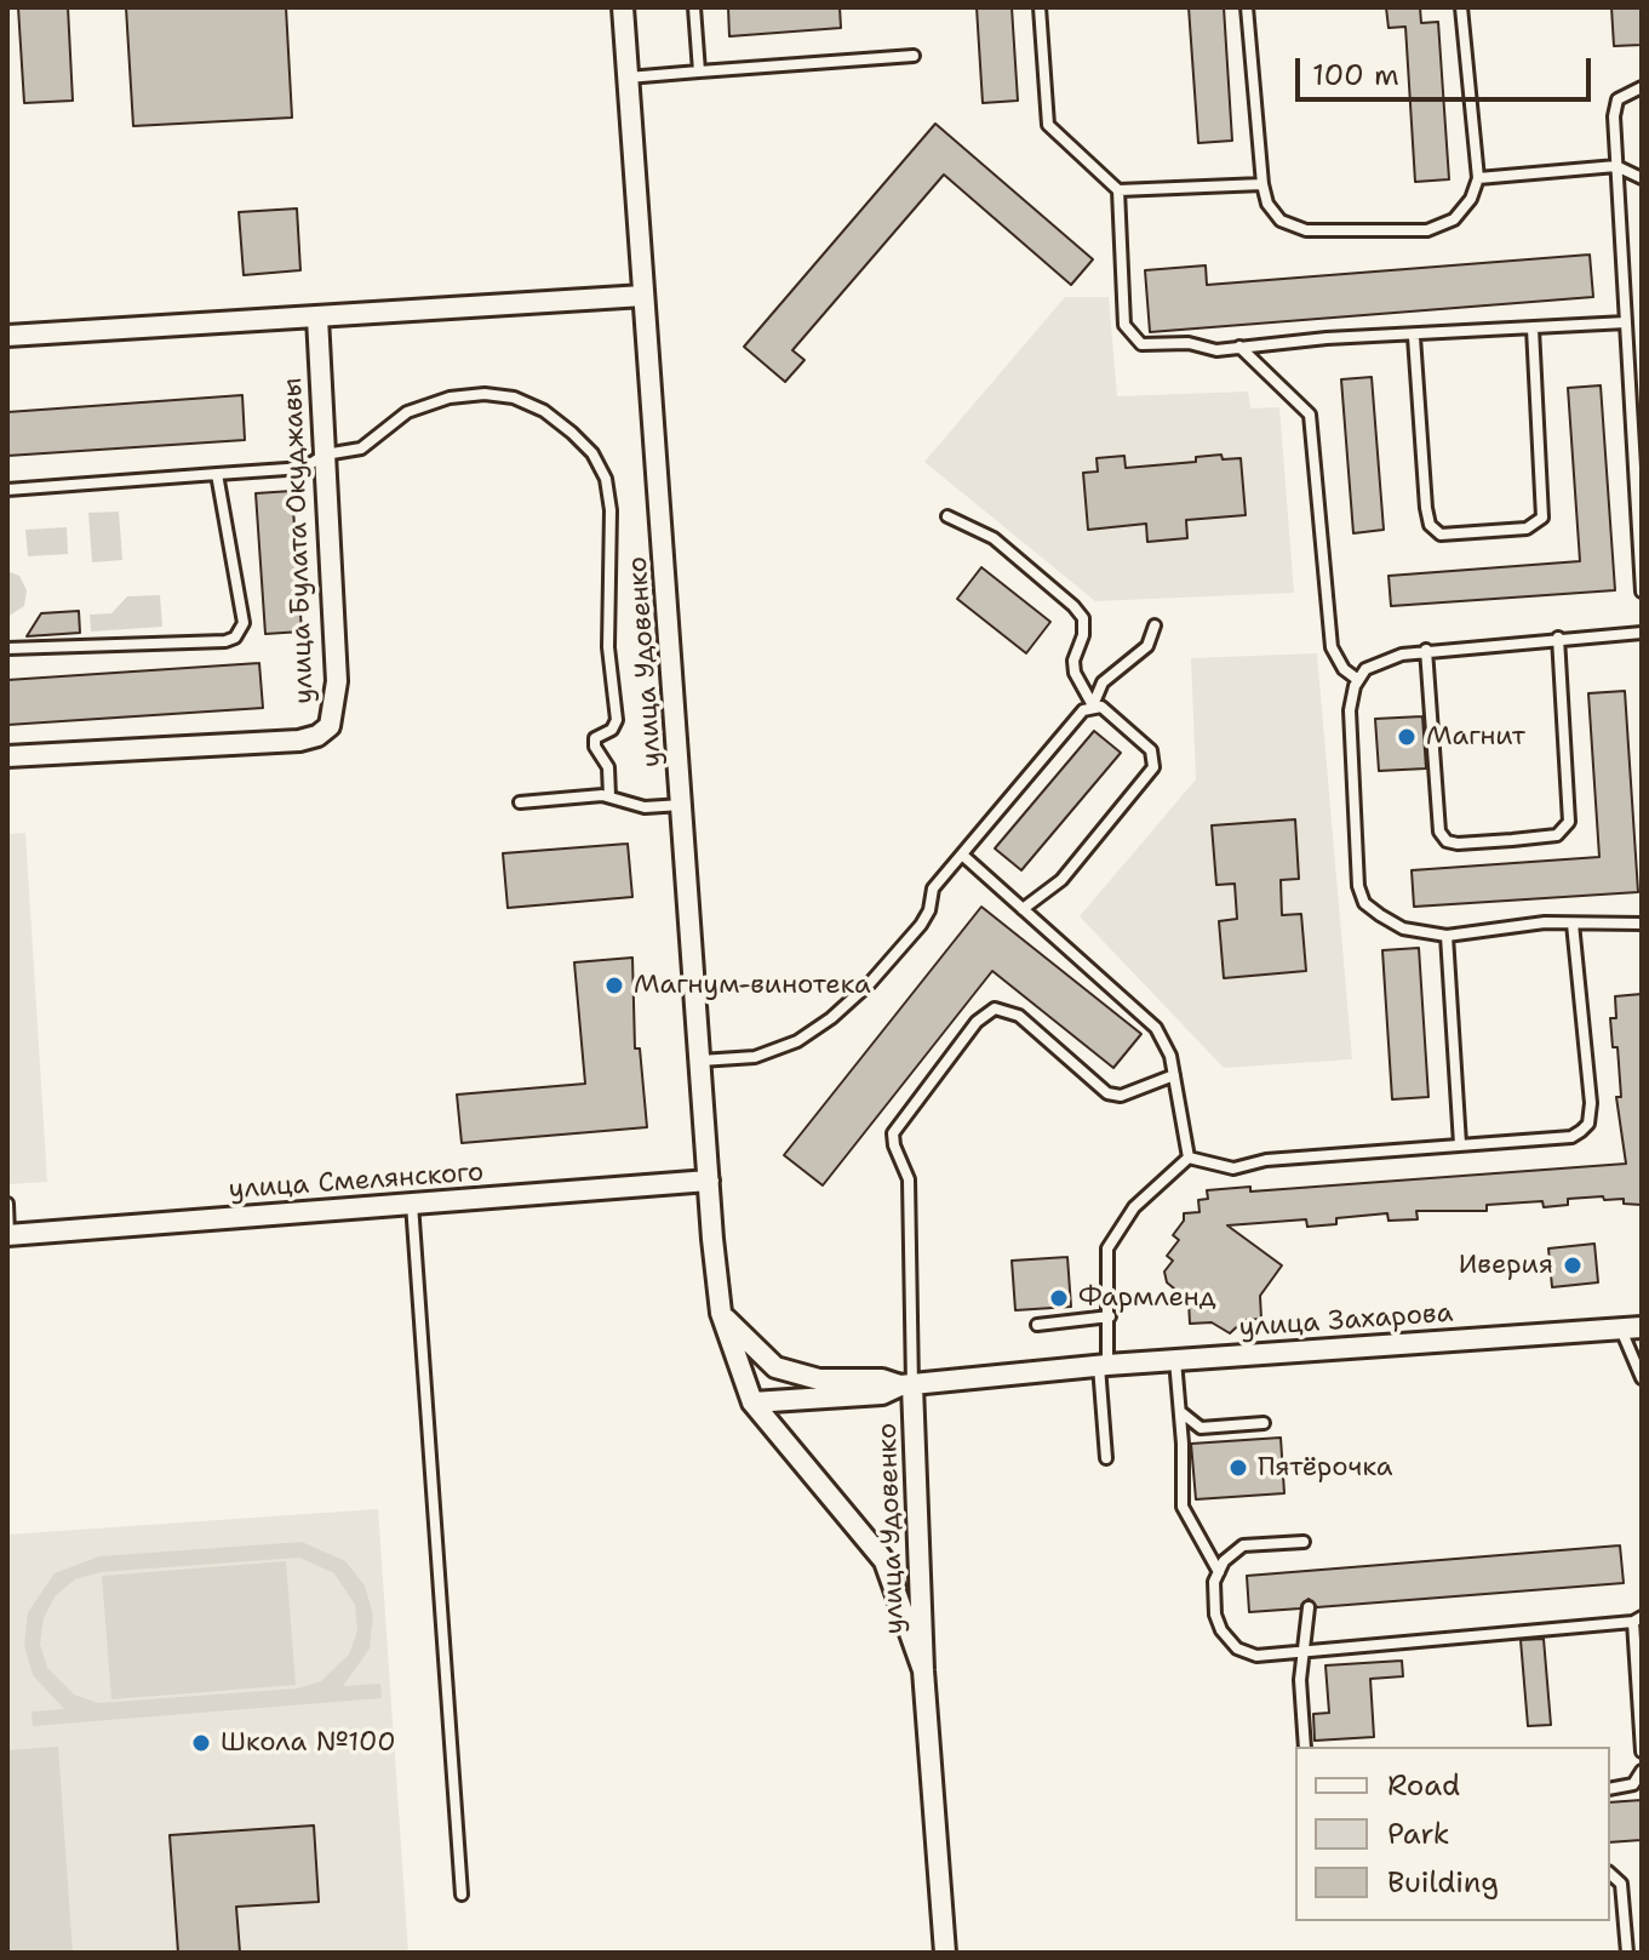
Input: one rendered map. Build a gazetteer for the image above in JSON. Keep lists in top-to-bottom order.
{
  "streets": {
    "street": [
      "улица Булата Окуджавы",
      "улица Удовенко",
      "улица Смелянского",
      "улица Захарова"
    ]
  },
  "crossings": [
    ["улица Удовенко", "улица Смелянского"],
    ["улица Удовенко", "улица Захарова"]
  ],
  "places": [
    "Магнит",
    "Магнум-винотека",
    "Иверия",
    "Фармленд",
    "Пятёрочка",
    "Школа №100"
  ],
  "legend": ["Road", "Park", "Building"],
  "scale_bar": "100 m"
}
